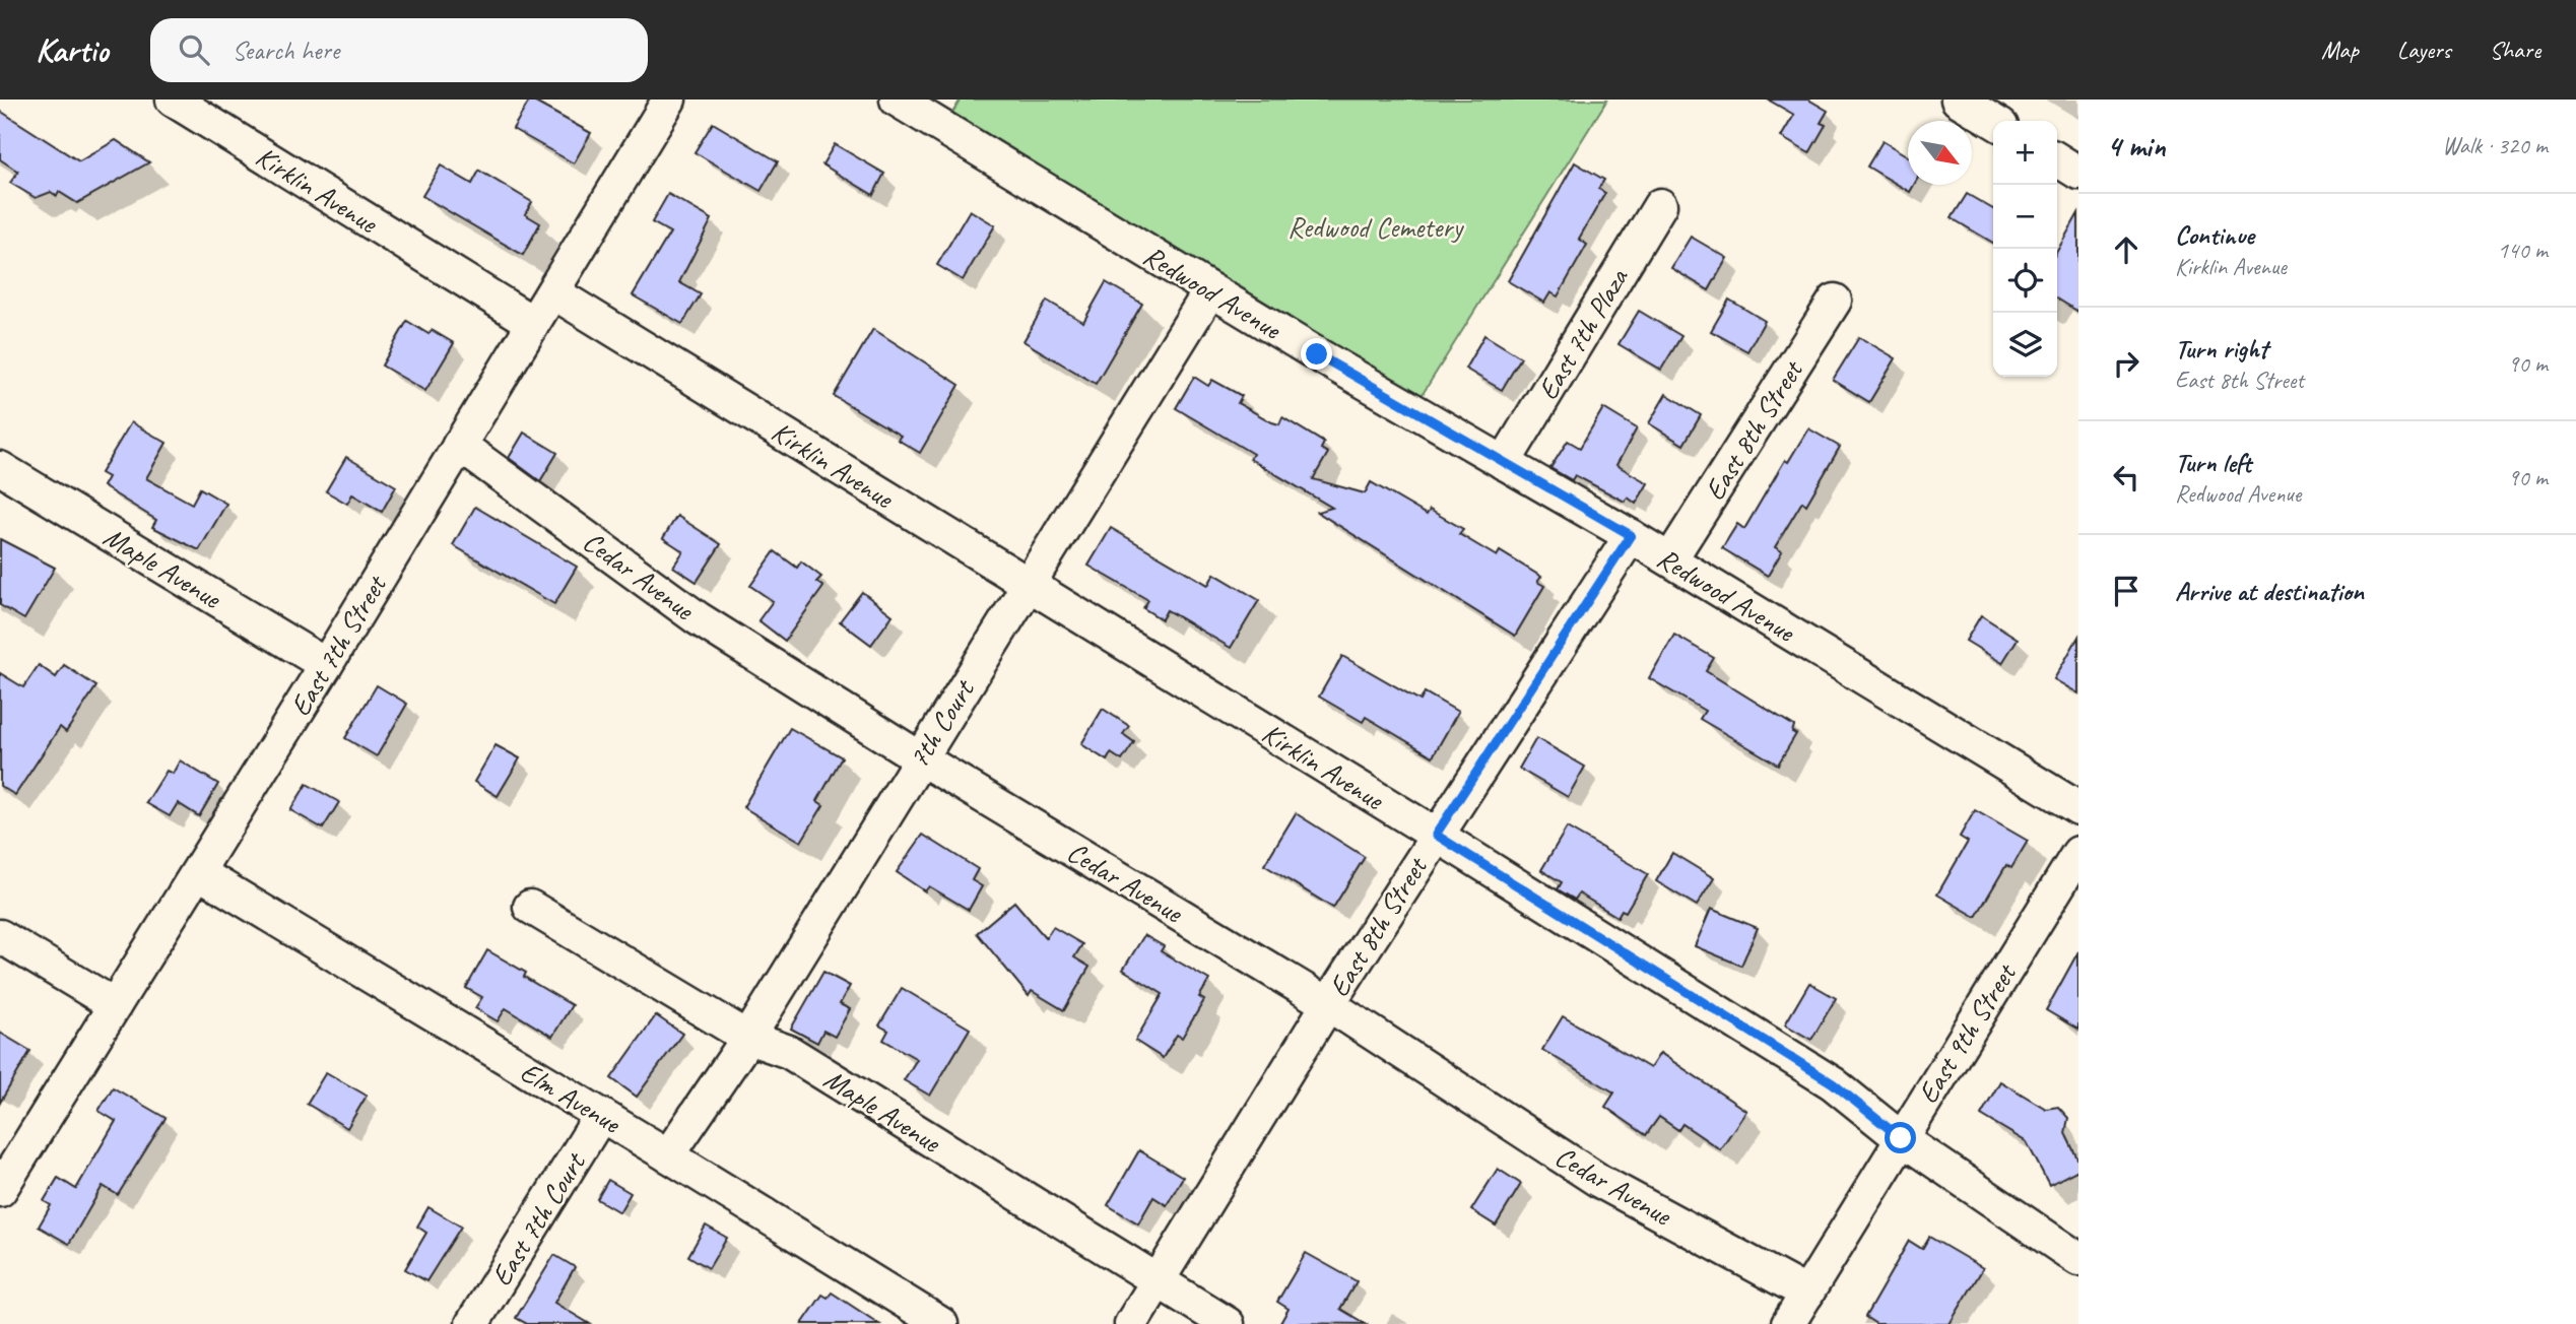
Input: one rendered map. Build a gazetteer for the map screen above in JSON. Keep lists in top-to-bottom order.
{
  "streets": {
    "street": [
      "Kirklin Avenue",
      "Redwood Avenue",
      "East 7th Plaza",
      "East 8th Street",
      "Maple Avenue",
      "Cedar Avenue",
      "East 7th Street",
      "7th Court",
      "East 9th Street",
      "Elm Avenue",
      "East 7th Court"
    ]
  },
  "crossings": [
    ["Kirklin Avenue", "East 8th Street"],
    ["Kirklin Avenue", "East 7th Street"],
    ["Kirklin Avenue", "7th Court"],
    ["Kirklin Avenue", "East 9th Street"],
    ["Redwood Avenue", "East 7th Plaza"],
    ["Redwood Avenue", "East 8th Street"],
    ["Redwood Avenue", "7th Court"],
    ["East 8th Street", "Maple Avenue"],
    ["East 8th Street", "Cedar Avenue"],
    ["Maple Avenue", "East 7th Street"],
    ["Maple Avenue", "7th Court"],
    ["Cedar Avenue", "East 7th Street"],
    ["Cedar Avenue", "7th Court"],
    ["Cedar Avenue", "East 9th Street"],
    ["East 7th Street", "Elm Avenue"],
    ["7th Court", "Elm Avenue"],
    ["Elm Avenue", "East 7th Court"]
  ],
  "parks": ["Redwood Cemetery"],
  "north": "bottom right",
  "page": {
    "header": "Kartio",
    "search": "Search here",
    "nav": ["Map", "Layers", "Share"],
    "heading": ["4 min", "Walk · 320 m"],
    "map_buttons": ["+", "−"],
    "list": [
      ["Continue", "Kirklin Avenue", "140 m"],
      ["Turn right", "East 8th Street", "90 m"],
      ["Turn left", "Redwood Avenue", "90 m"],
      "Arrive at destination"
    ]
  }
}
